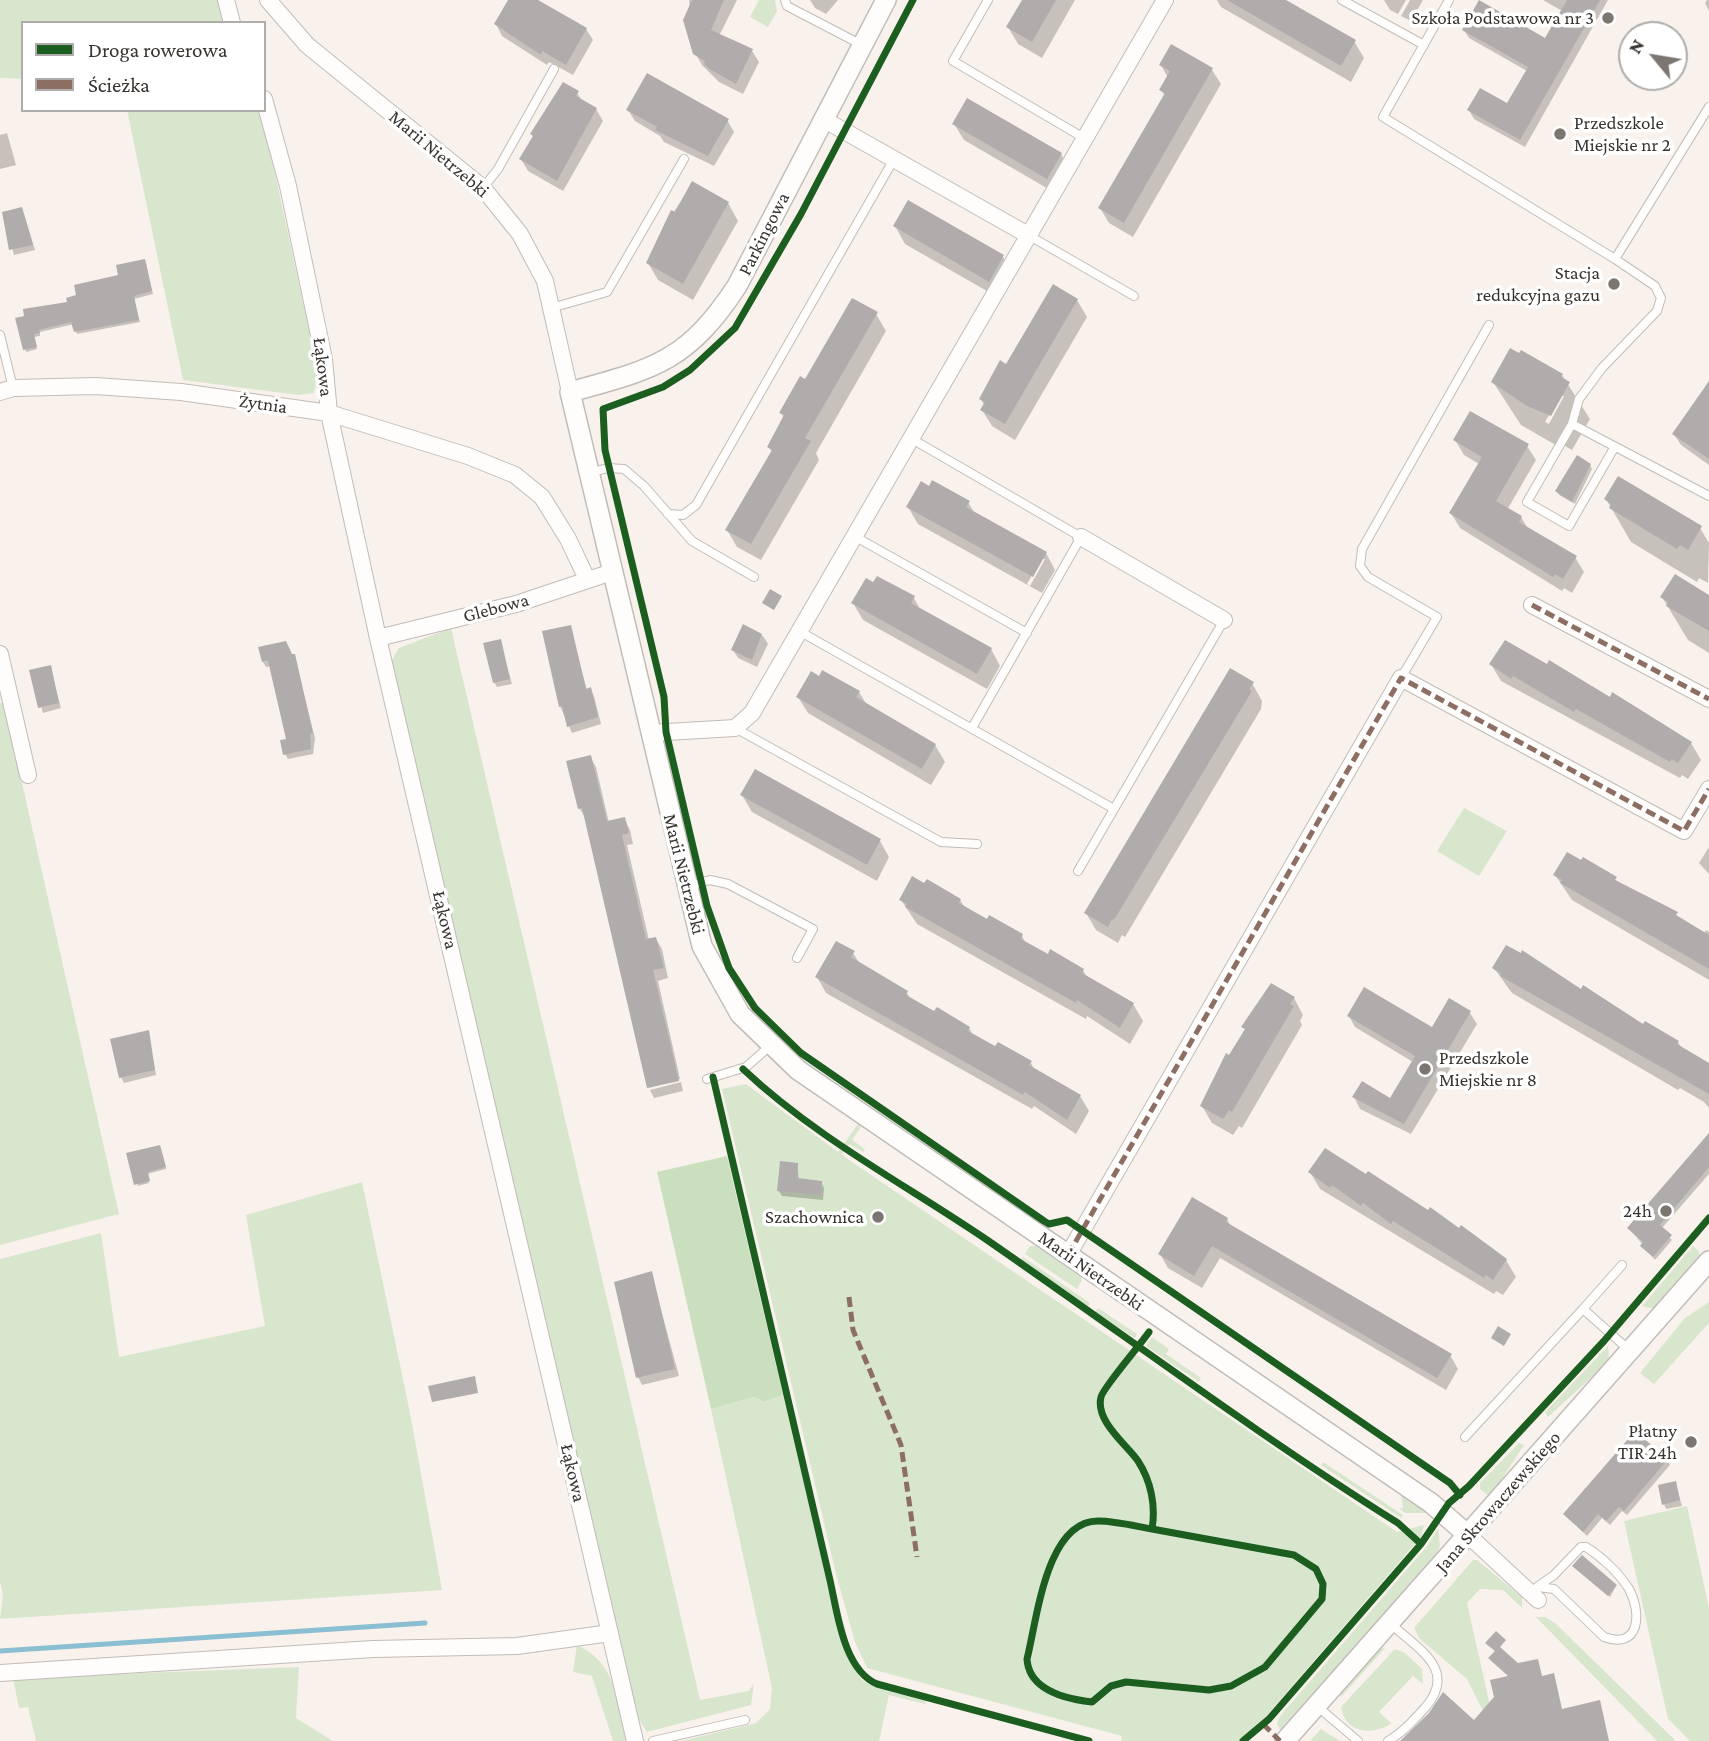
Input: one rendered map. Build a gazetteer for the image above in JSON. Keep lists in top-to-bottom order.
{
  "streets": {
    "street": [
      "Marii Nietrzebki",
      "Parkingowa",
      "Łąkowa",
      "Żytnia",
      "Glebowa",
      "Jana Skrowaczewskiego"
    ]
  },
  "crossings": [
    ["Marii Nietrzebki", "Parkingowa"],
    ["Marii Nietrzebki", "Glebowa"],
    ["Marii Nietrzebki", "Jana Skrowaczewskiego"],
    ["Łąkowa", "Żytnia"],
    ["Łąkowa", "Glebowa"],
    ["Żytnia", "Glebowa"]
  ],
  "places": [
    "Szkoła Podstawowa nr 3",
    "Przedszkole Miejskie nr 2",
    "Stacja redukcyjna gazu",
    "Przedszkole Miejskie nr 8",
    "24h",
    "Szachownica",
    "Płatny TIR 24h"
  ],
  "legend": ["Droga rowerowa", "Ścieżka"],
  "north": "top left"
}
